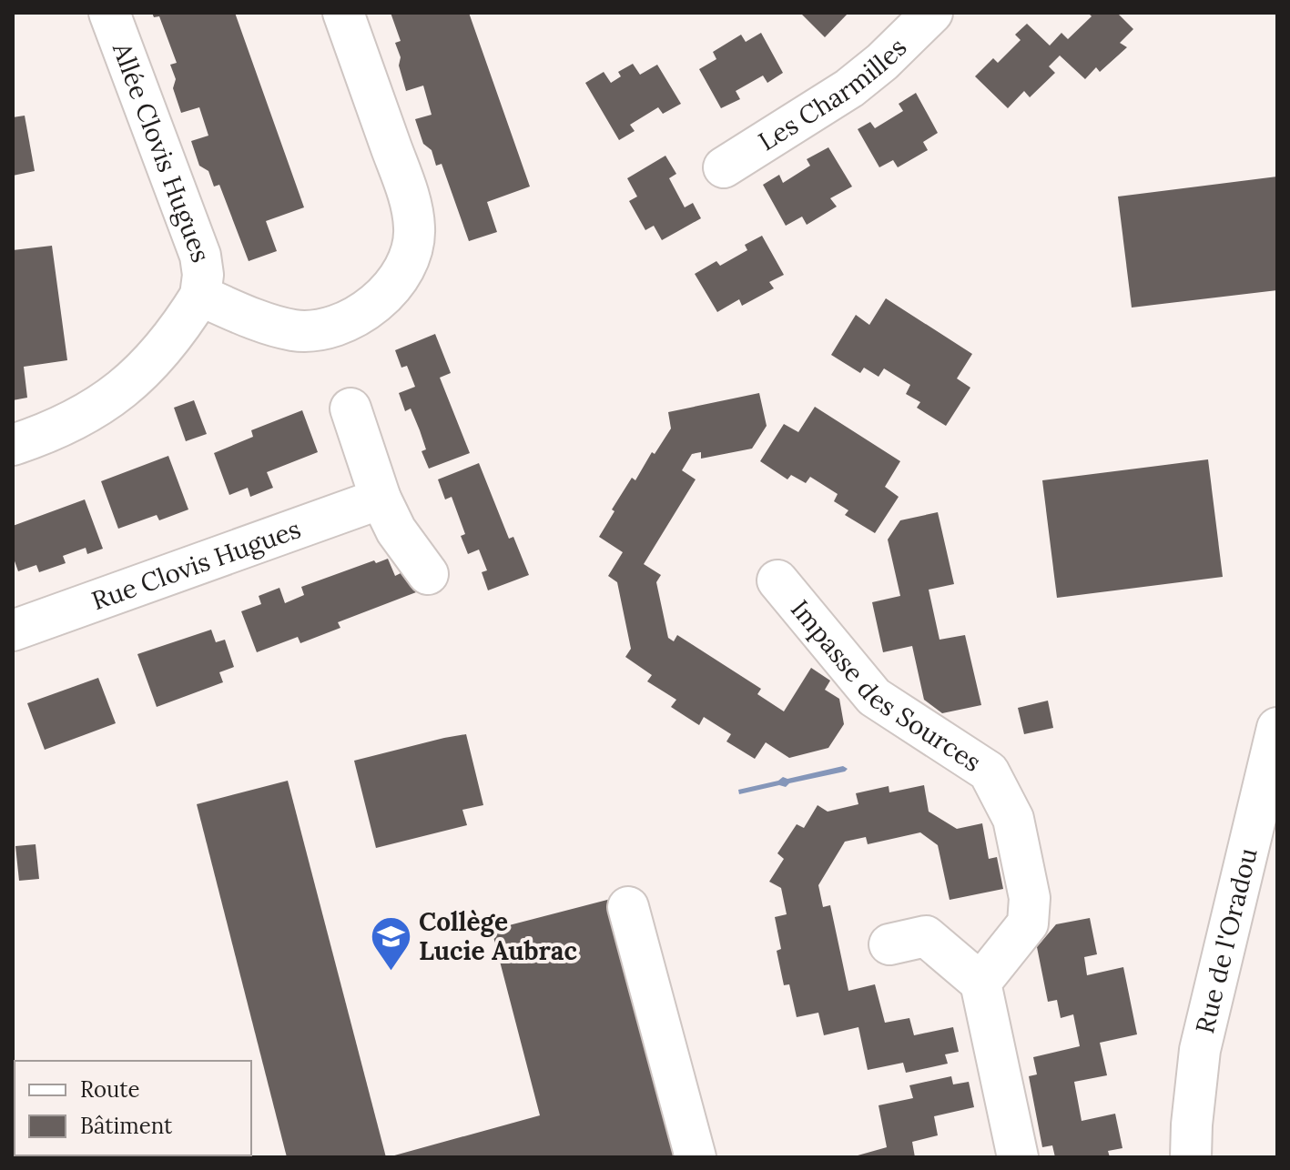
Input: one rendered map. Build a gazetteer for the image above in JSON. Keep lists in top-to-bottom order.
{
  "streets": {
    "street": [
      "Les Charmilles",
      "Allée Clovis Hugues",
      "Rue Clovis Hugues",
      "Impasse des Sources",
      "Rue de l'Oradou"
    ]
  },
  "places": {
    "school or university": ["Collège Lucie Aubrac"]
  },
  "legend": ["Route", "Bâtiment"]
}
